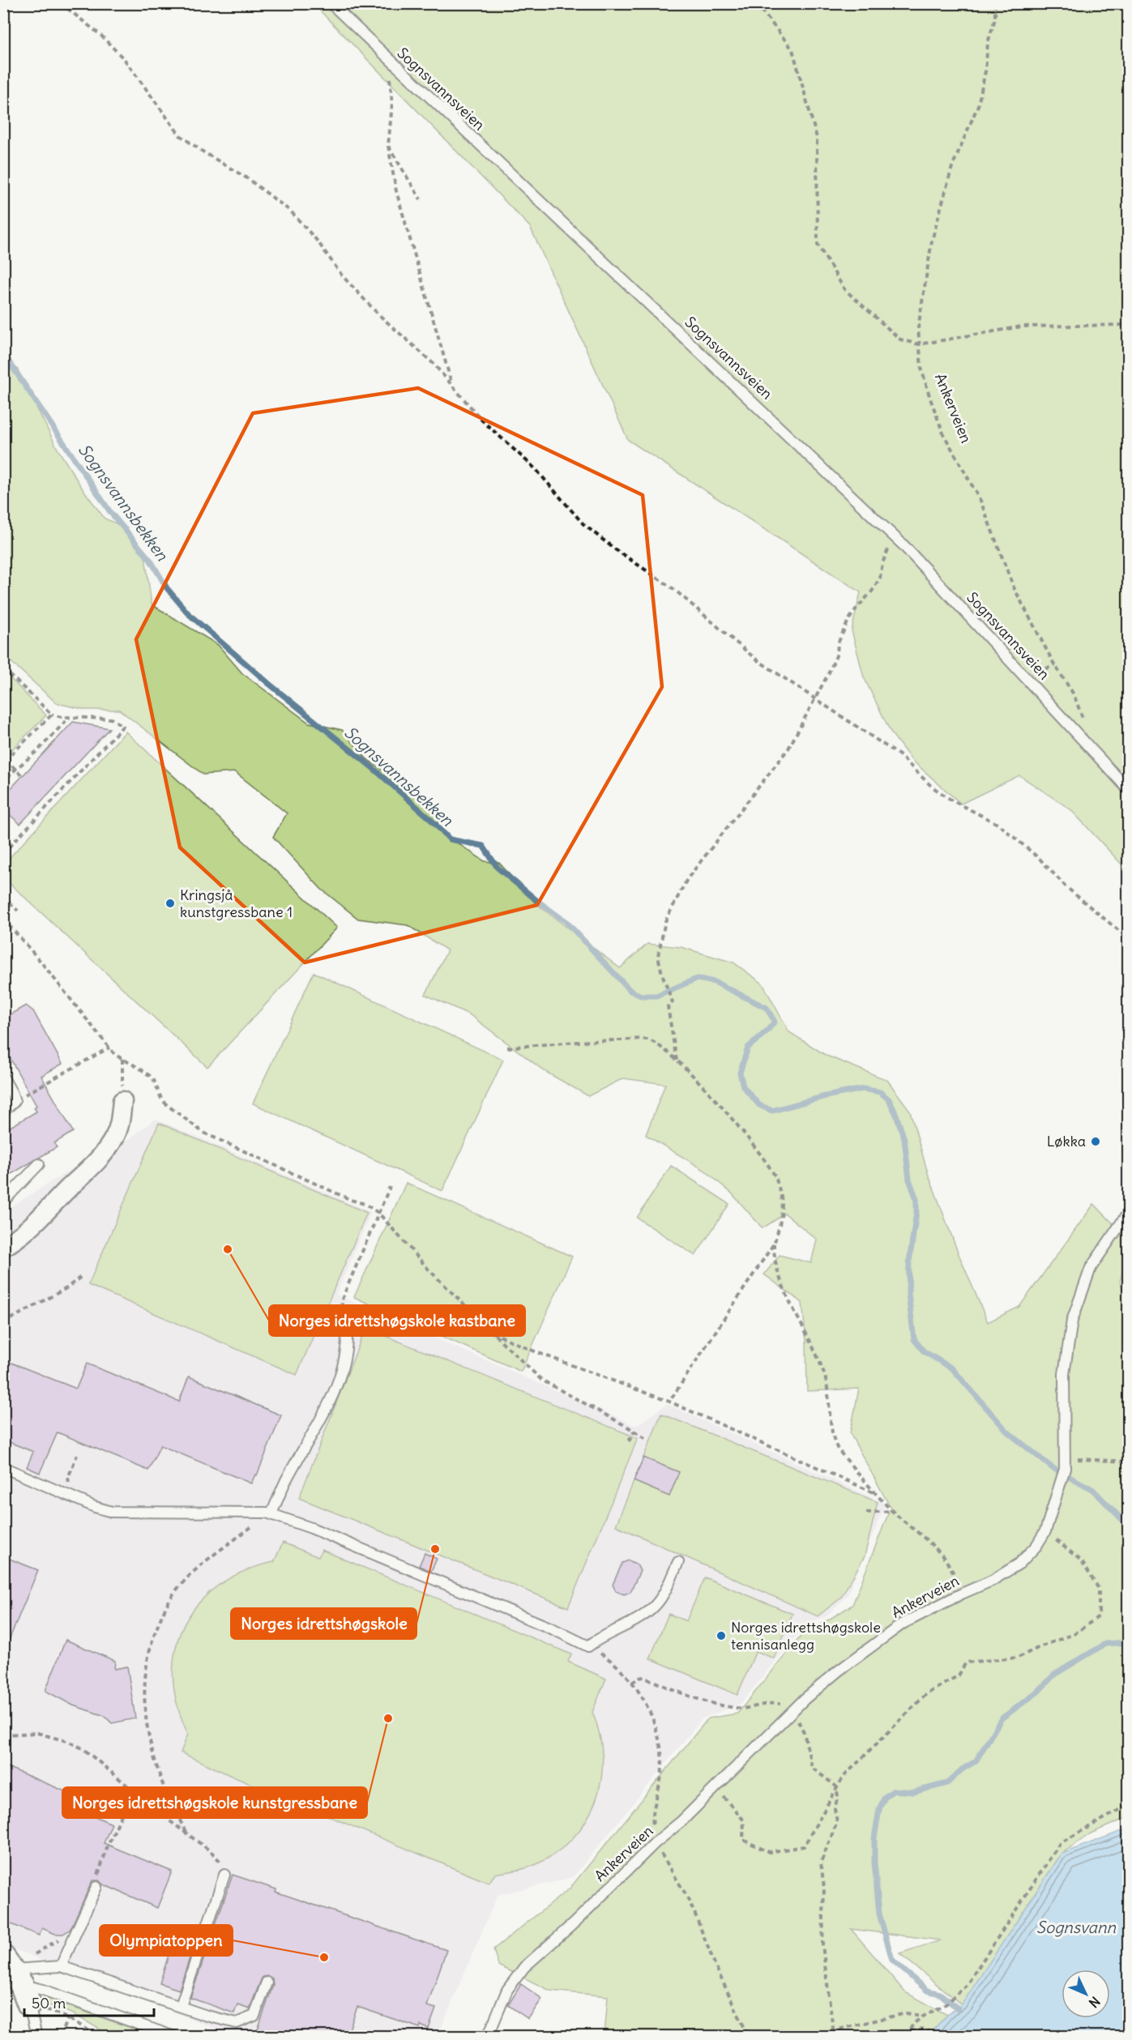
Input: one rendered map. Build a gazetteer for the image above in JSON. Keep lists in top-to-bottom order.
{
  "streets": {
    "lane": ["Sognsvannsveien", "Ankerveien"]
  },
  "crossings": [
    ["Sognsvannsveien", "Ankerveien"]
  ],
  "water": ["Sognsvannsbekken", "Sognsvann"],
  "places": [
    "Kringsjå kunstgressbane 1",
    "Løkka",
    "Norges idrettshøgskole kastbane",
    "Norges idrettshøgskole",
    "Norges idrettshøgskole tennisanlegg",
    "Norges idrettshøgskole kunstgressbane",
    "Olympiatoppen"
  ],
  "scale_bar": "50 m",
  "north": "bottom right"
}
